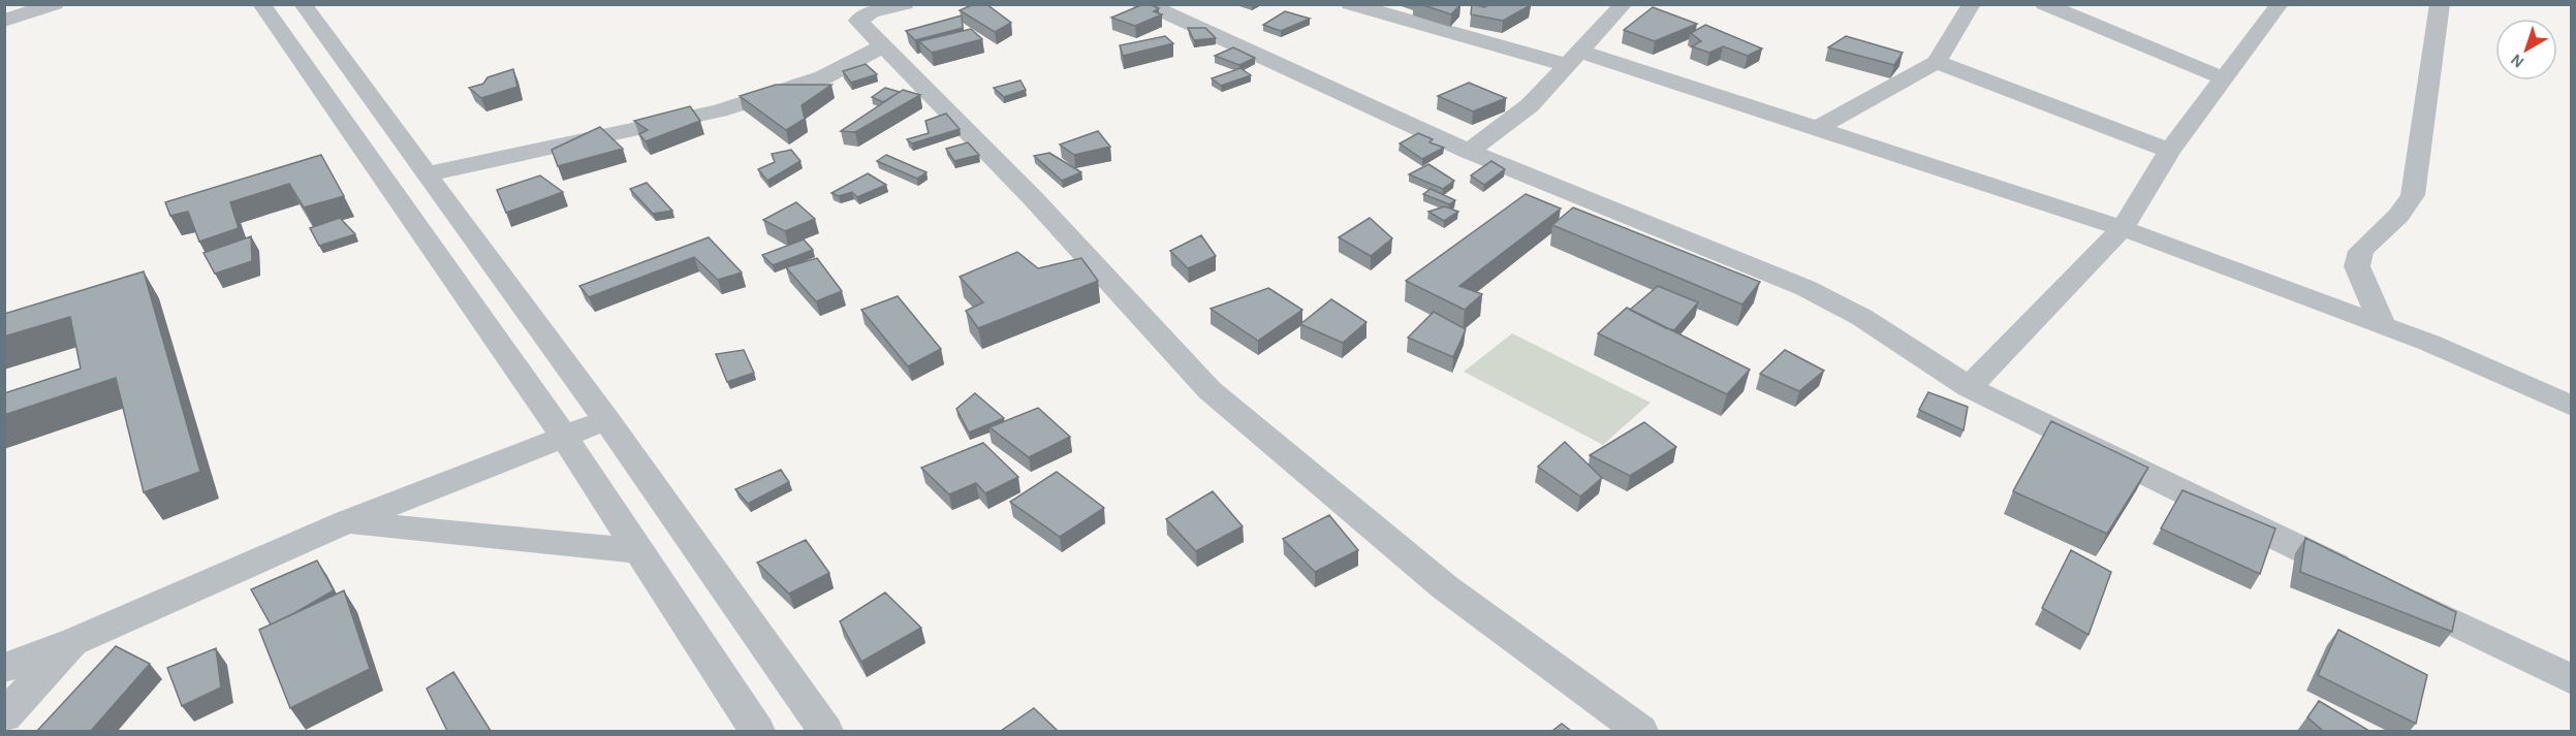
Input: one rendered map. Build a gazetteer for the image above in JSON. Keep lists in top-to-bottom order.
{
  "north": "bottom left"
}
